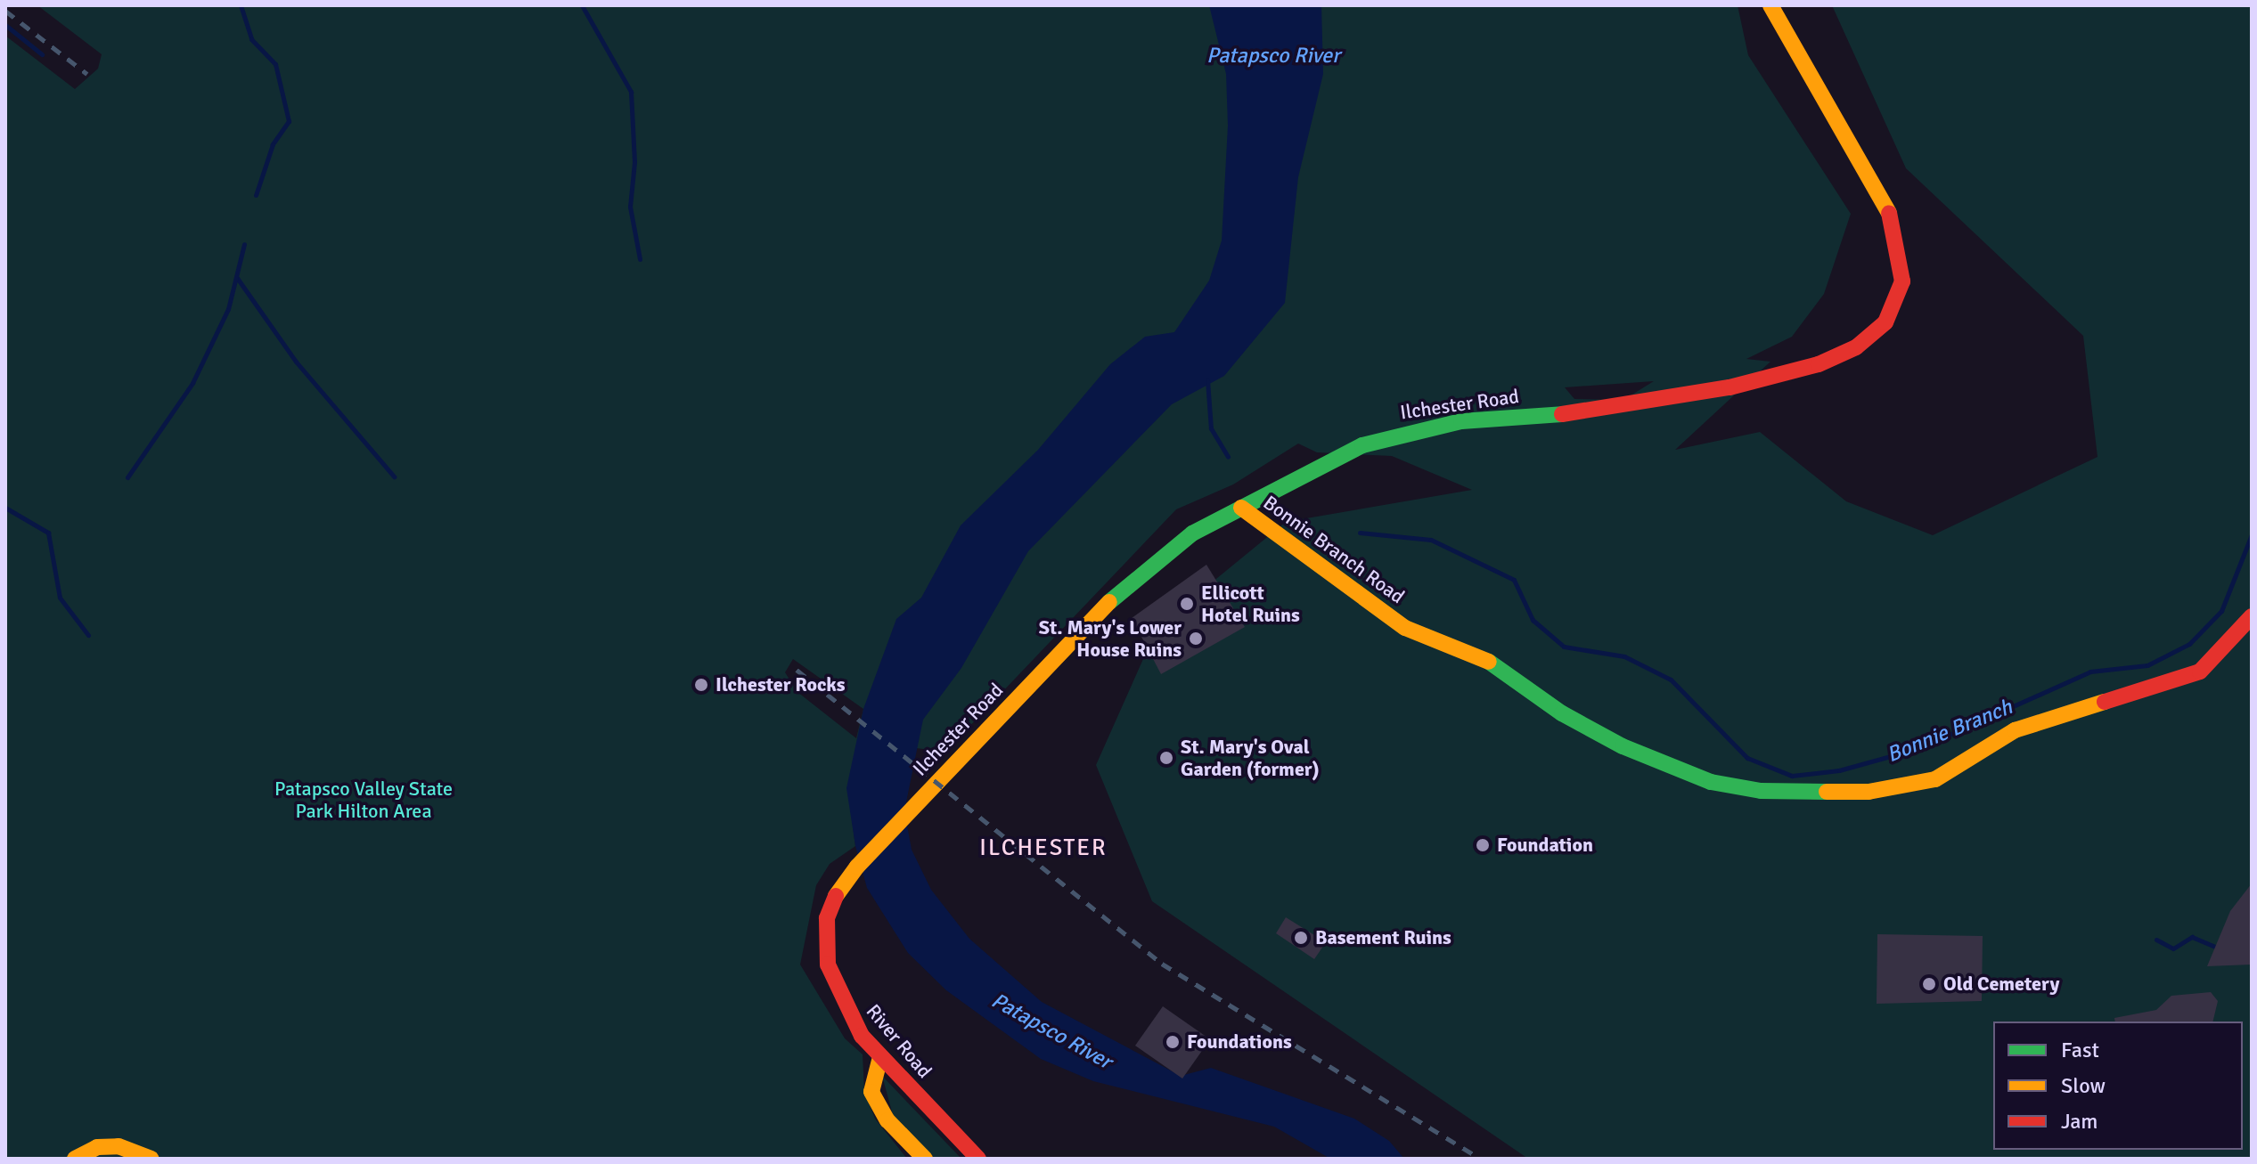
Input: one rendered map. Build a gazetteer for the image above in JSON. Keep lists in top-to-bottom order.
{
  "streets": {
    "street": ["Ilchester Road", "Bonnie Branch Road", "River Road"]
  },
  "crossings": [
    ["Ilchester Road", "Bonnie Branch Road"],
    ["Ilchester Road", "River Road"]
  ],
  "districts": ["ILCHESTER"],
  "water": ["Patapsco River", "Bonnie Branch"],
  "parks": ["Patapsco Valley State Park Hilton Area"],
  "places": [
    "Ellicott Hotel Ruins",
    "St. Mary's Lower House Ruins",
    "Ilchester Rocks",
    "St. Mary's Oval Garden (former)",
    "Foundation",
    "Basement Ruins",
    "Old Cemetery",
    "Foundations"
  ],
  "legend": ["Fast", "Slow", "Jam"]
}
